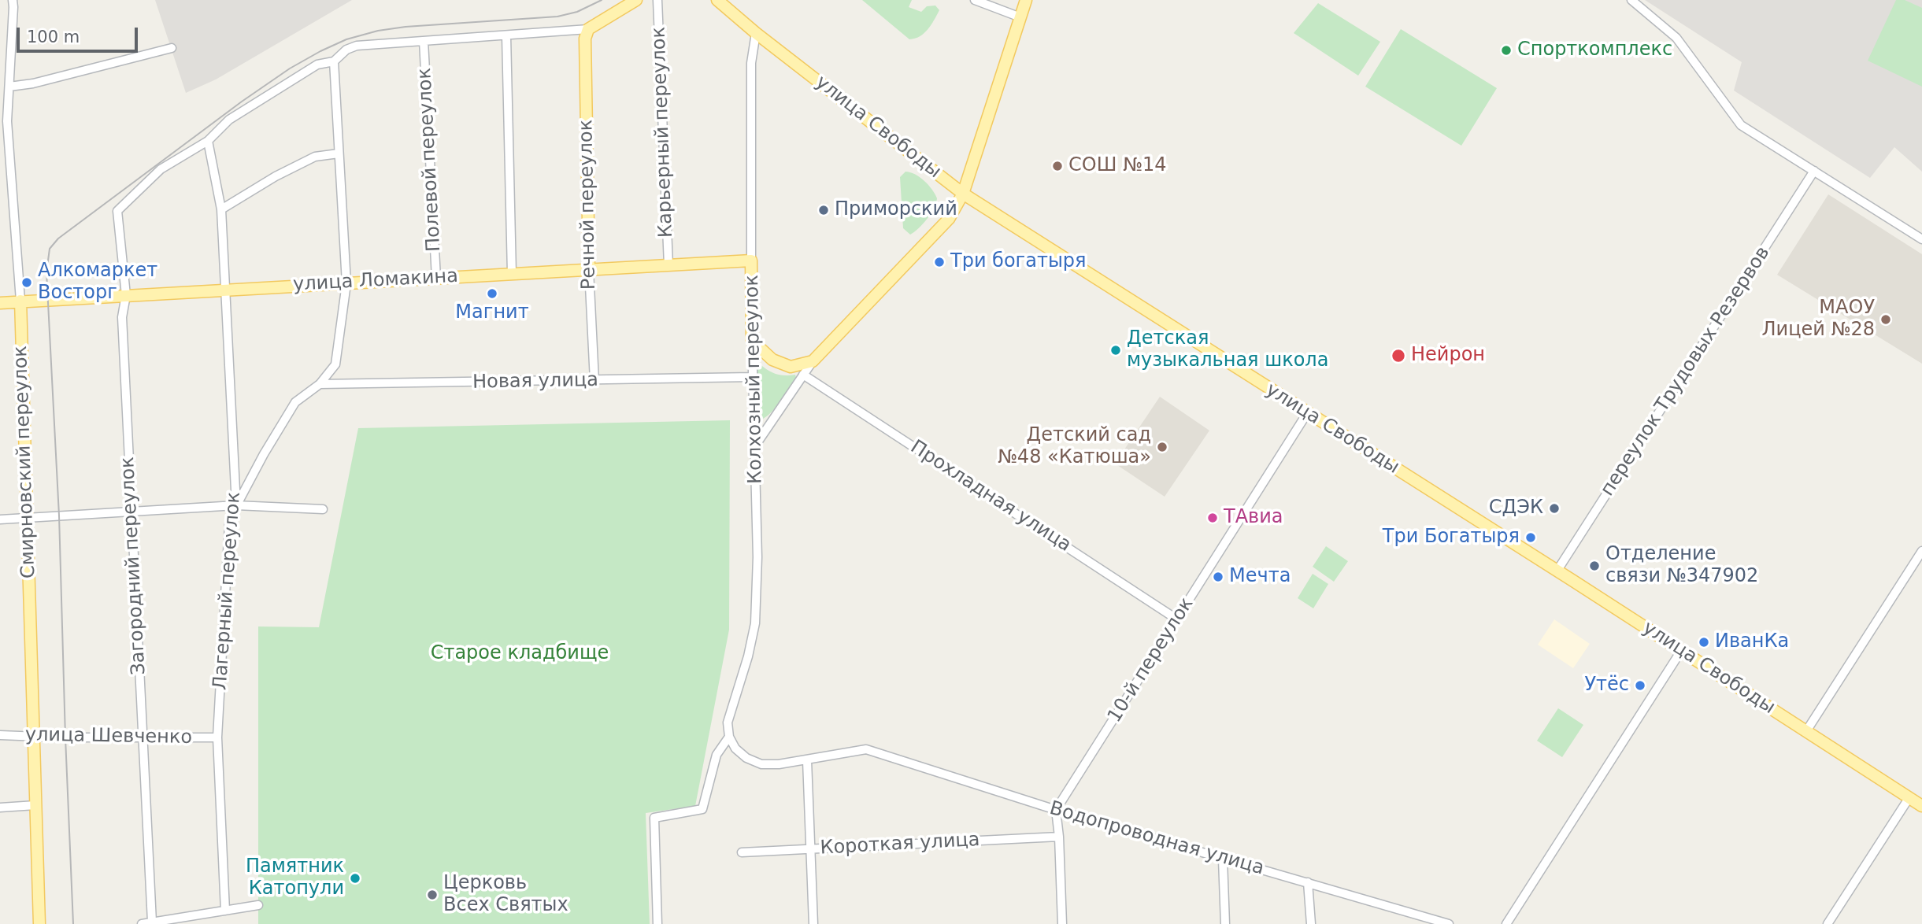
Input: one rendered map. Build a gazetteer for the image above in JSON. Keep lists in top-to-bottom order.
{
  "streets": {
    "main road": [
      "улица Свободы",
      "Речной переулок",
      "улица Ломакина",
      "Колхозный переулок",
      "Смирновский переулок"
    ],
    "street": [
      "Карьерный переулок",
      "Полевой переулок",
      "переулок Трудовых Резервов",
      "Новая улица",
      "Прохладная улица",
      "Загородний переулок",
      "Лагерный переулок",
      "10-й переулок",
      "улица Шевченко",
      "Водопроводная улица",
      "Короткая улица"
    ]
  },
  "crossings": [
    ["улица Свободы", "переулок Трудовых Резервов"],
    ["улица Свободы", "Колхозный переулок"],
    ["улица Свободы", "10-й переулок"],
    ["Карьерный переулок", "улица Ломакина"],
    ["Полевой переулок", "улица Ломакина"],
    ["Речной переулок", "улица Ломакина"],
    ["Речной переулок", "Новая улица"],
    ["улица Ломакина", "Колхозный переулок"],
    ["улица Ломакина", "Смирновский переулок"],
    ["улица Ломакина", "Загородний переулок"],
    ["улица Ломакина", "Лагерный переулок"],
    ["Колхозный переулок", "Новая улица"],
    ["Смирновский переулок", "улица Шевченко"],
    ["Прохладная улица", "10-й переулок"],
    ["Загородний переулок", "Лагерный переулок"],
    ["Загородний переулок", "улица Шевченко"],
    ["Лагерный переулок", "улица Шевченко"],
    ["10-й переулок", "Водопроводная улица"]
  ],
  "parks": ["Старое кладбище"],
  "places": [
    "Спорткомплекс",
    "СОШ №14",
    "Приморский",
    "Три богатыря",
    "Алкомаркет Восторг",
    "Магнит",
    "МАОУ Лицей №28",
    "Детская музыкальная школа",
    "Нейрон",
    "Детский сад №48 «Катюша»",
    "СДЭК",
    "ТАвиа",
    "Три Богатыря",
    "Отделение связи №347902",
    "Мечта",
    "ИванКа",
    "Утёс",
    "Памятник Катопули",
    "Церковь Всех Святых"
  ],
  "scale_bar": "100 m"
}
